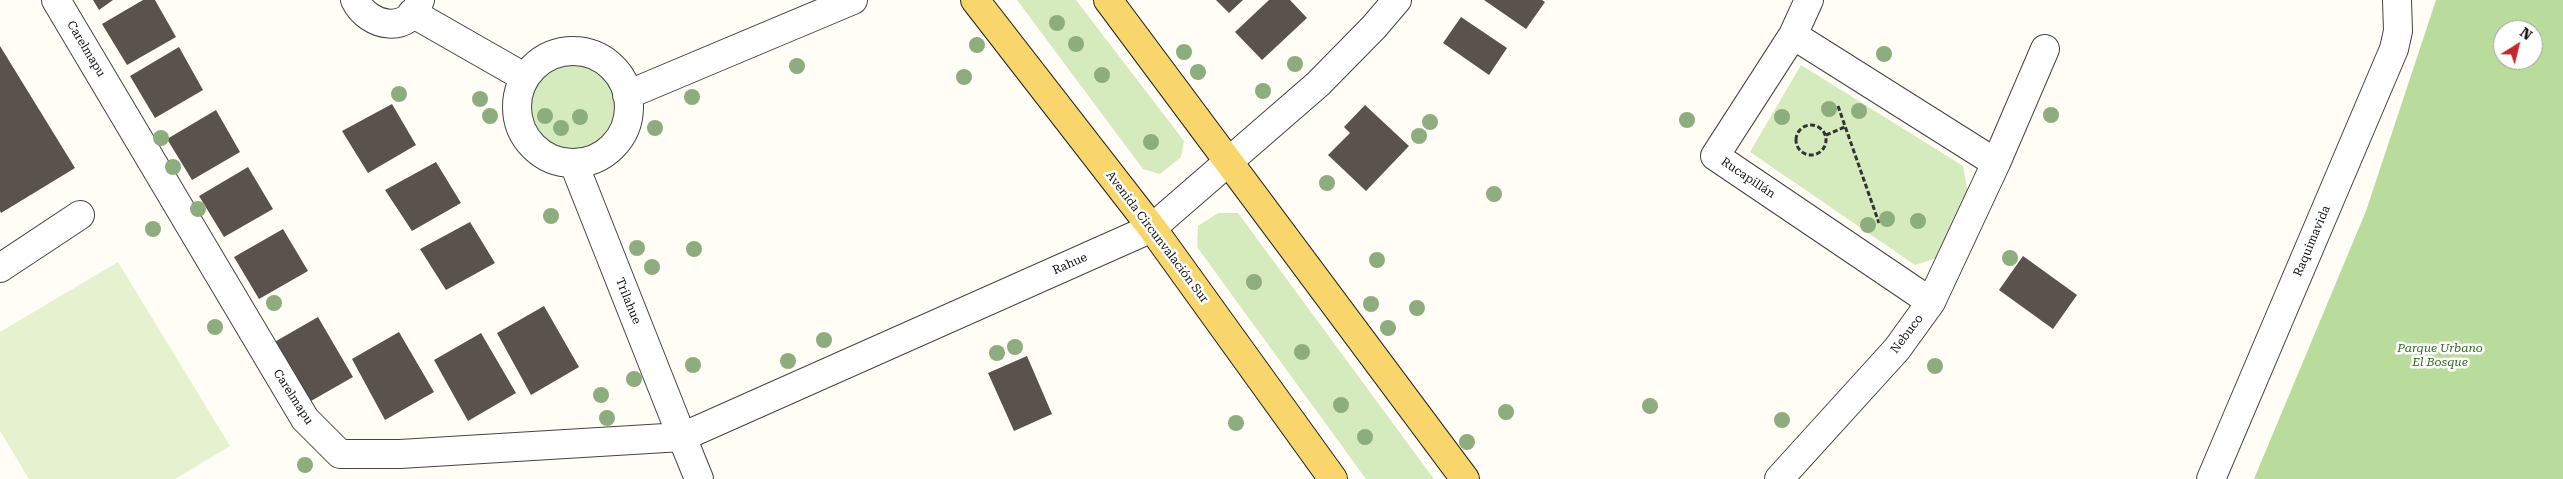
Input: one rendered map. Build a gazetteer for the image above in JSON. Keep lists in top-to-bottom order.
{
  "streets": {
    "main road": ["Avenida Circunvalación Sur"],
    "street": [
      "Carelmapu",
      "Rucapillán",
      "Raquimavida",
      "Rahue",
      "Trilahue",
      "Nebuco"
    ]
  },
  "crossings": [
    ["Carelmapu", "Rahue"],
    ["Carelmapu", "Trilahue"],
    ["Rucapillán", "Nebuco"],
    ["Avenida Circunvalación Sur", "Rahue"],
    ["Rahue", "Trilahue"]
  ],
  "parks": ["Parque Urbano El Bosque"],
  "north": "top right"
}
